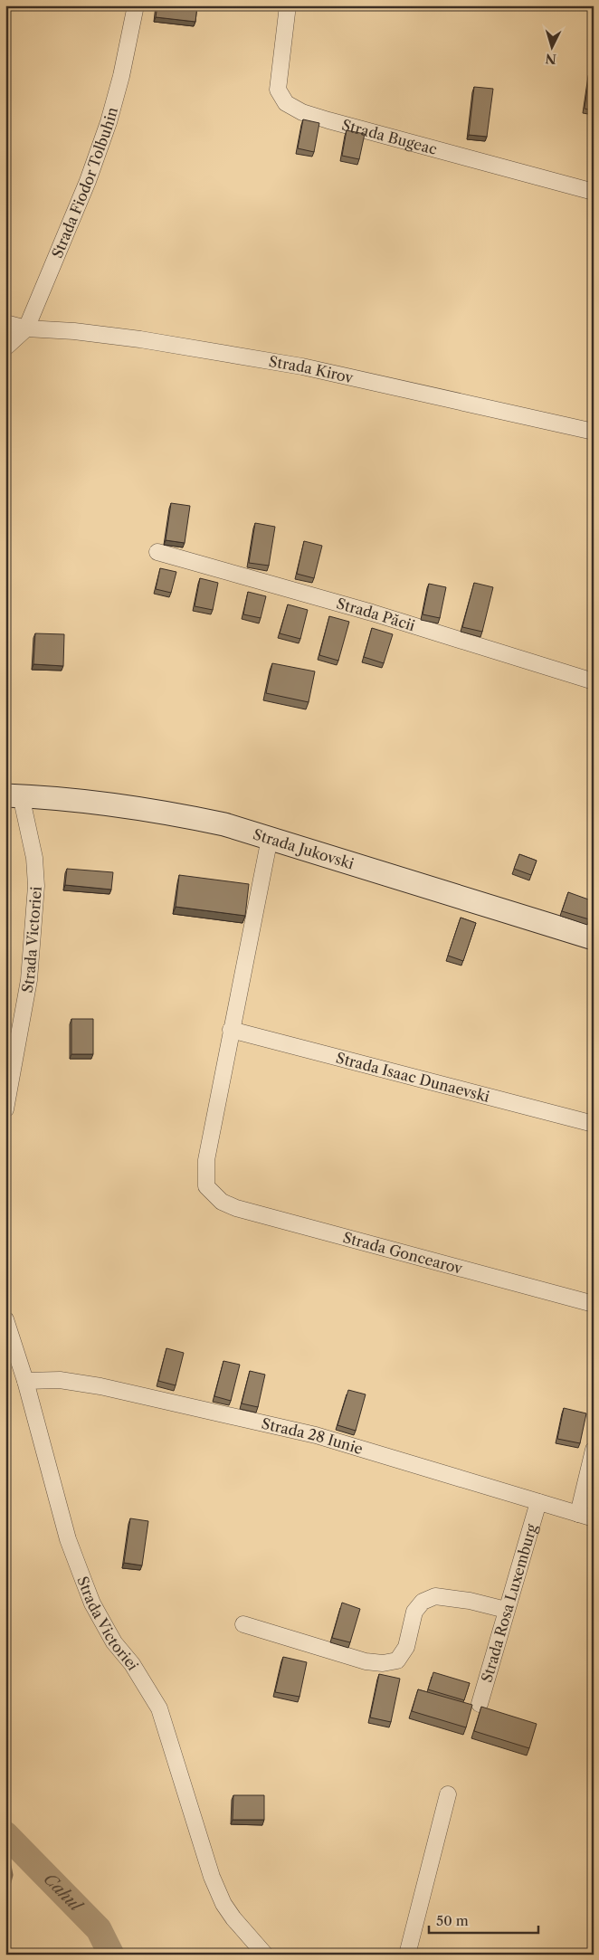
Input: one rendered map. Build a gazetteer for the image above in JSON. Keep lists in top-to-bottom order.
{
  "streets": {
    "main road": ["Strada Jukovski"],
    "street": [
      "Strada Bugeac",
      "Strada Fiodor Tolbuhin",
      "Strada Kirov",
      "Strada Păcii",
      "Strada Victoriei",
      "Strada Isaac Dunaevski",
      "Strada Goncearov",
      "Strada 28 Iunie",
      "Strada Rosa Luxemburg"
    ]
  },
  "crossings": [
    ["Strada Fiodor Tolbuhin", "Strada Kirov"],
    ["Strada Jukovski", "Strada Victoriei"],
    ["Strada Victoriei", "Strada 28 Iunie"],
    ["Strada Isaac Dunaevski", "Strada Goncearov"],
    ["Strada 28 Iunie", "Strada Rosa Luxemburg"]
  ],
  "water": ["Cahul"],
  "scale_bar": "50 m",
  "north": "bottom"
}
